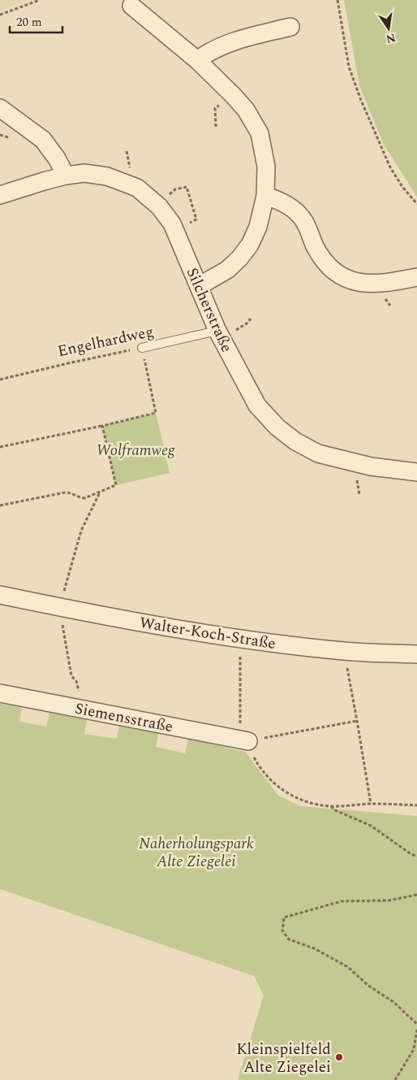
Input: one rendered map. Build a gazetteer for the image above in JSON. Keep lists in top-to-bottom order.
{
  "streets": {
    "street": ["Silcherstraße", "Walter-Koch-Straße", "Siemensstraße"],
    "lane": ["Engelhardweg"]
  },
  "crossings": [
    ["Silcherstraße", "Engelhardweg"]
  ],
  "parks": ["Wolframweg", "Naherholungspark Alte Ziegelei"],
  "places": ["Kleinspielfeld Alte Ziegelei"],
  "scale_bar": "20 m",
  "north": "bottom"
}
